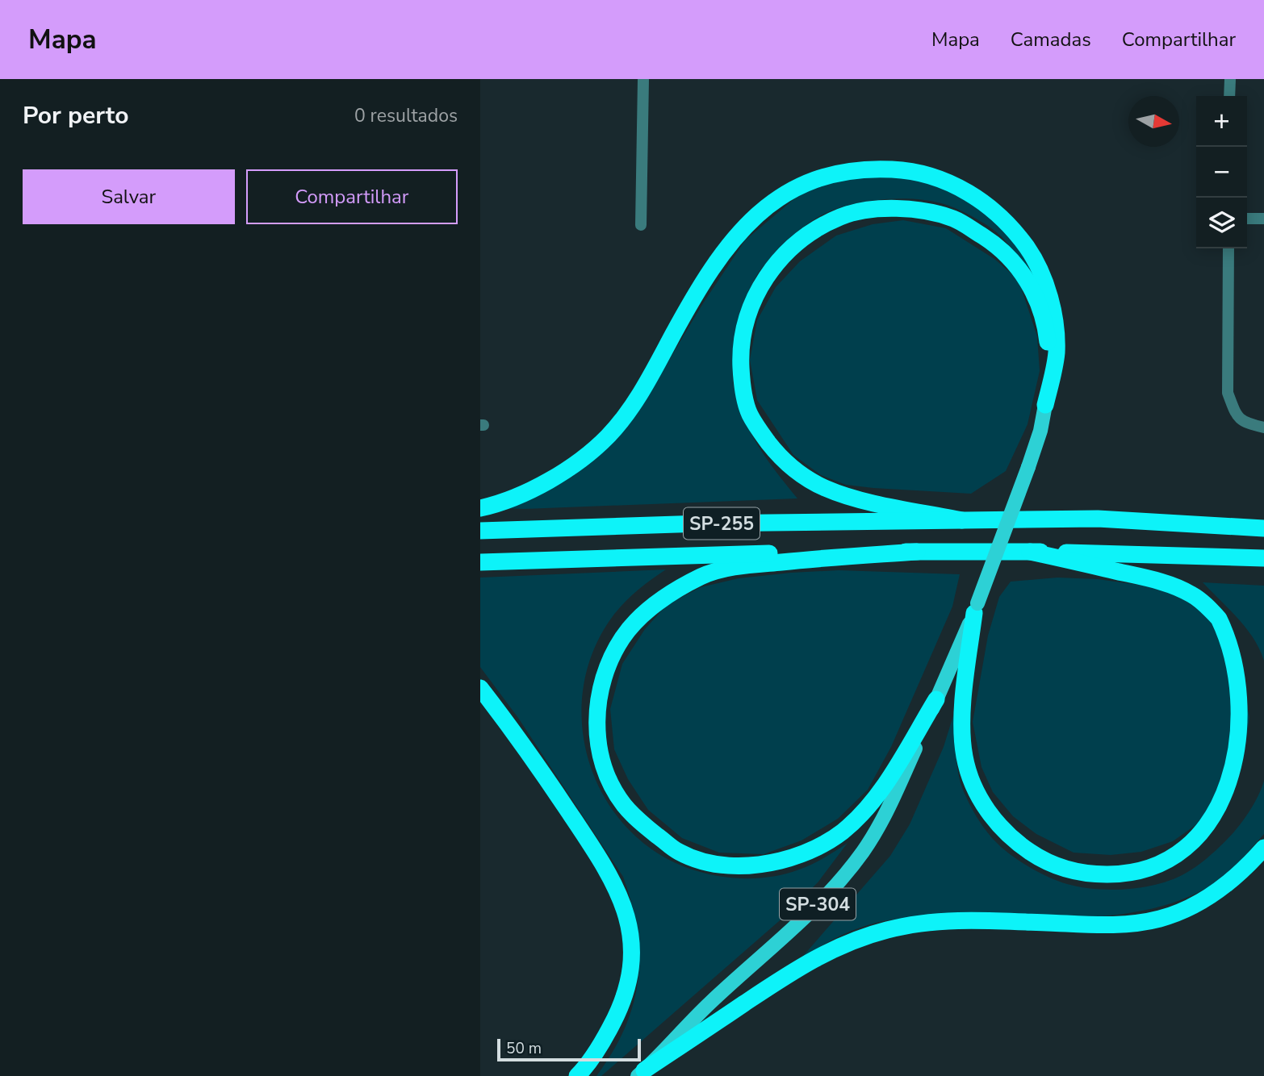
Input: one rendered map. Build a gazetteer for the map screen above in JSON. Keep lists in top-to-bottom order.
{
  "streets": {
    "highway": ["SP-255"],
    "main road": ["SP-304"]
  },
  "scale_bar": "50 m",
  "north": "right",
  "page": {
    "header": "Mapa",
    "nav": ["Mapa", "Camadas", "Compartilhar"],
    "heading": ["Por perto", "0 resultados"],
    "map_buttons": ["+", "−"],
    "buttons": ["Salvar", "Compartilhar"],
    "scale": "50 m"
  }
}
